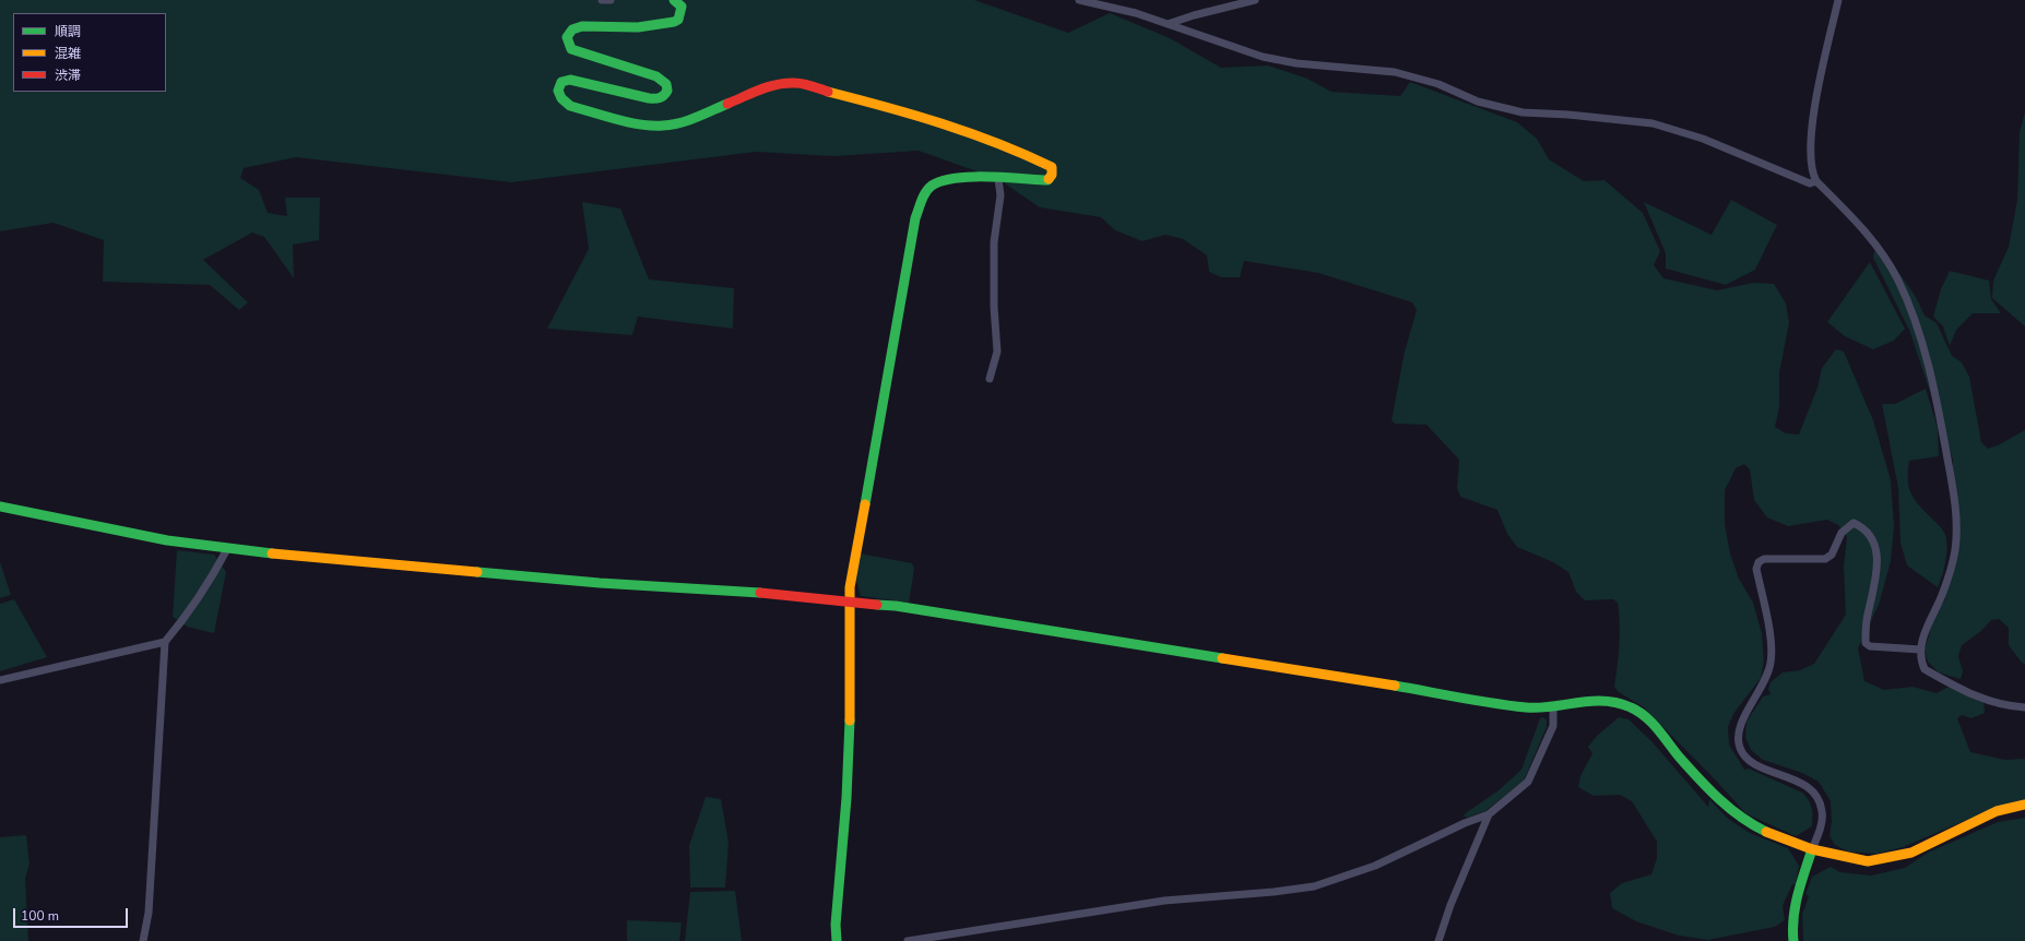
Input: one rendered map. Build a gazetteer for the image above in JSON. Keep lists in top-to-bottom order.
{
  "legend": ["順調", "混雑", "渋滞"],
  "scale_bar": "100 m"
}
